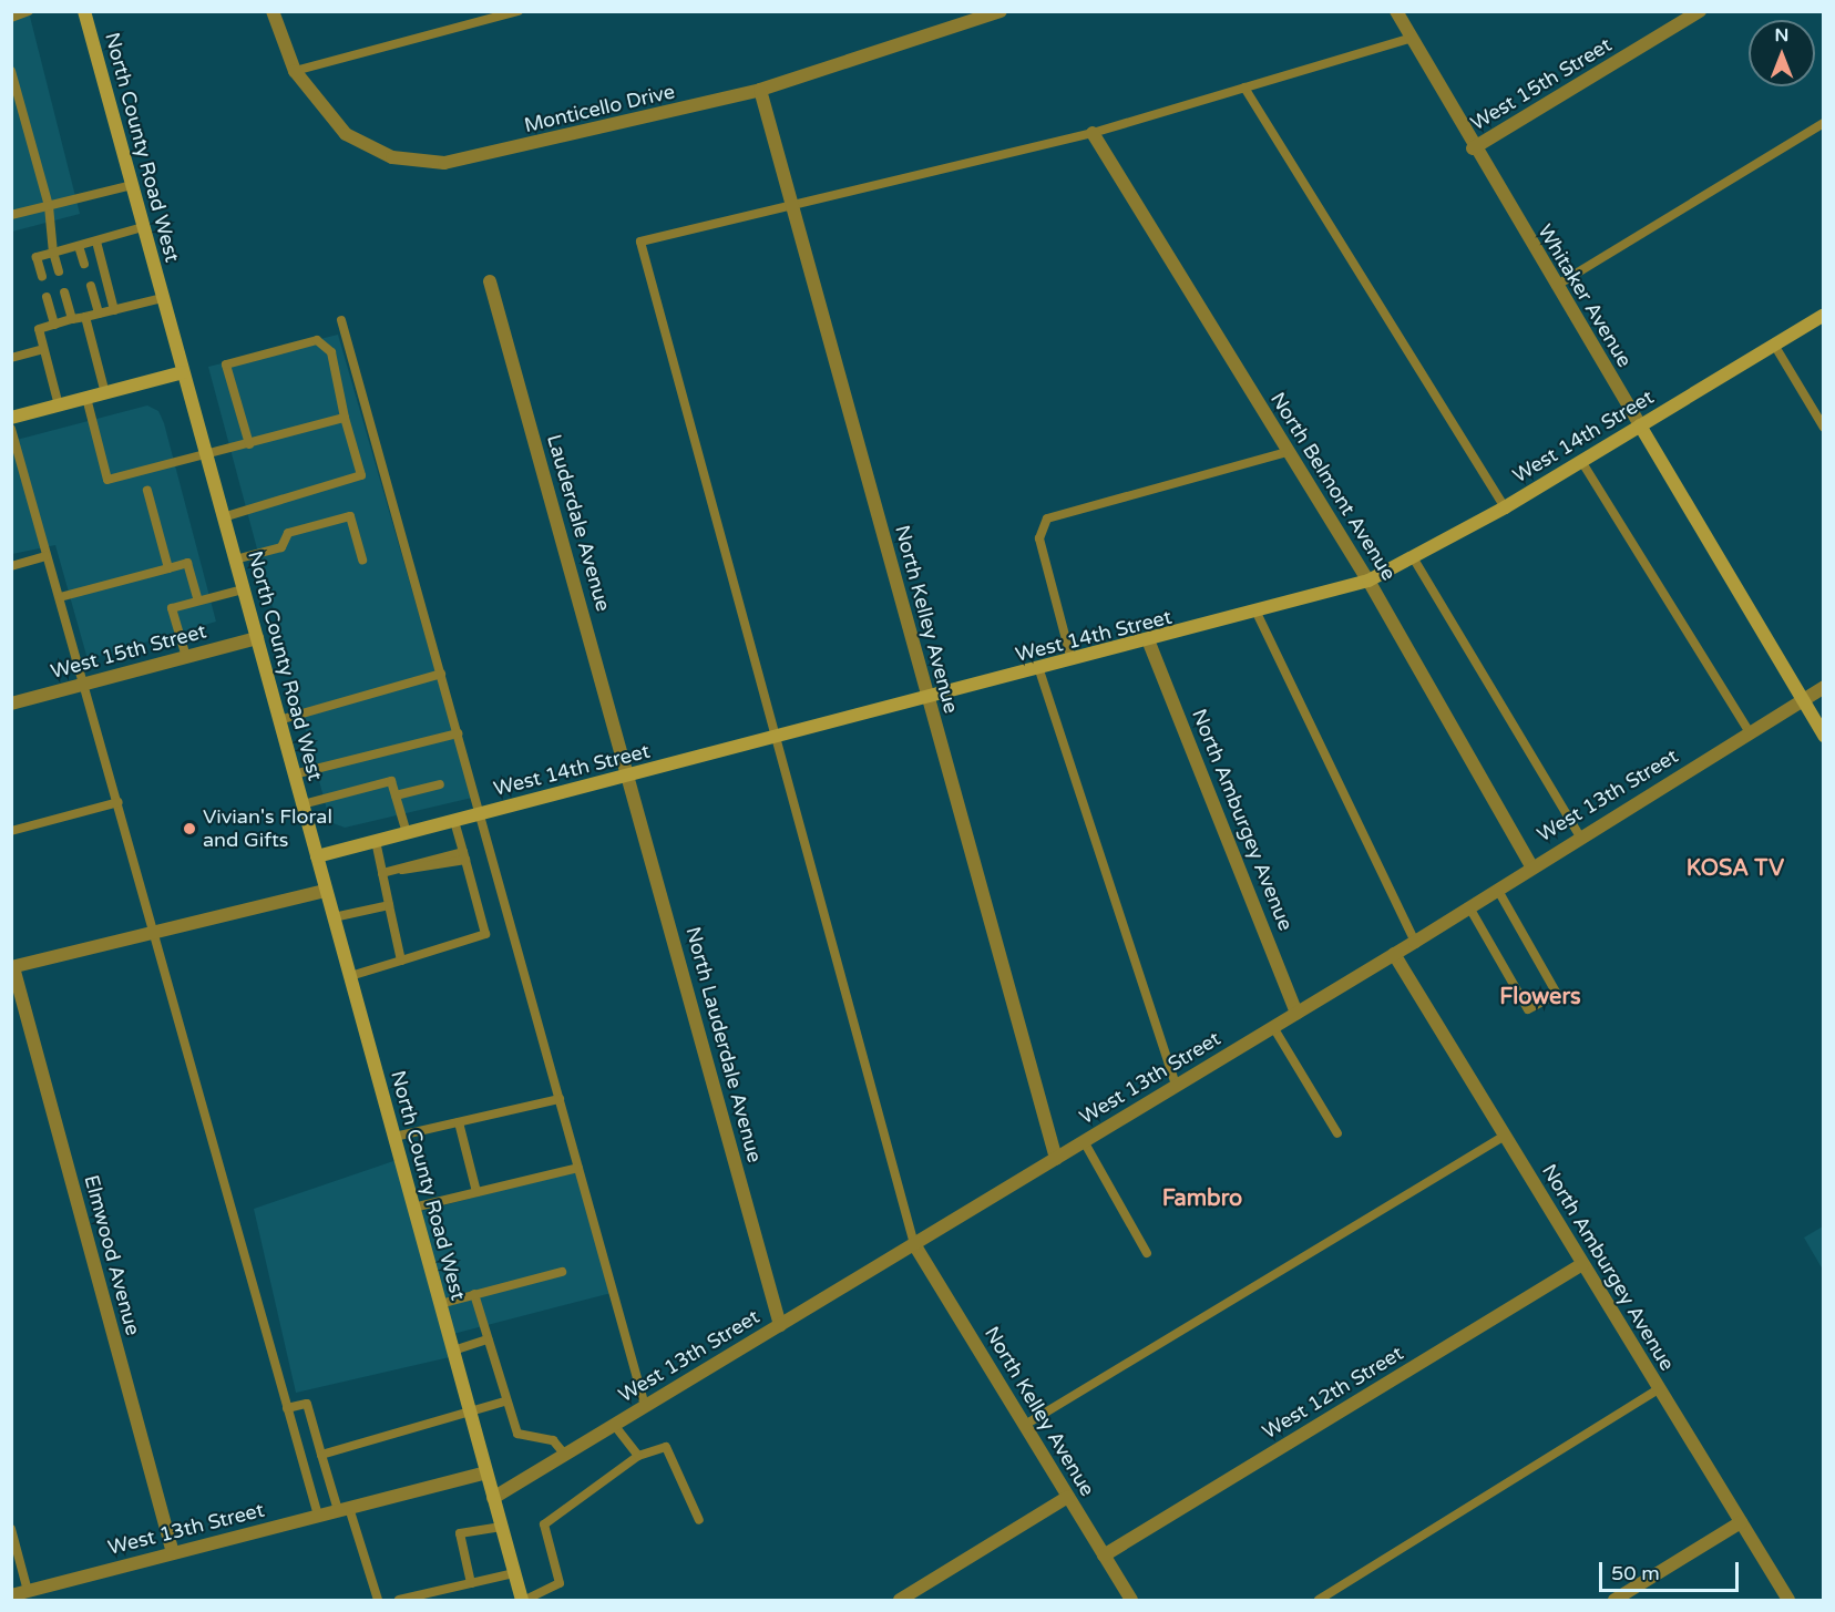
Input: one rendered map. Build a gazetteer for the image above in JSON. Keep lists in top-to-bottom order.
{
  "streets": {
    "street": [
      "West 15th Street",
      "Monticello Drive",
      "North County Road West",
      "Whitaker Avenue",
      "West 14th Street",
      "North Belmont Avenue",
      "Lauderdale Avenue",
      "North Kelley Avenue",
      "West 13th Street",
      "North Amburgey Avenue",
      "North Lauderdale Avenue",
      "Elmwood Avenue",
      "West 12th Street"
    ]
  },
  "crossings": [
    ["West 15th Street", "North County Road West"],
    ["West 15th Street", "Whitaker Avenue"],
    ["Monticello Drive", "North Kelley Avenue"],
    ["North County Road West", "West 14th Street"],
    ["North County Road West", "West 13th Street"],
    ["Whitaker Avenue", "West 14th Street"],
    ["Whitaker Avenue", "West 13th Street"],
    ["West 14th Street", "North Belmont Avenue"],
    ["West 14th Street", "Lauderdale Avenue"],
    ["West 14th Street", "North Kelley Avenue"],
    ["West 14th Street", "North Amburgey Avenue"],
    ["West 14th Street", "North Lauderdale Avenue"],
    ["North Belmont Avenue", "West 13th Street"],
    ["Lauderdale Avenue", "North Lauderdale Avenue"],
    ["North Kelley Avenue", "West 13th Street"],
    ["North Kelley Avenue", "West 12th Street"],
    ["West 13th Street", "North Amburgey Avenue"],
    ["West 13th Street", "North Lauderdale Avenue"],
    ["West 13th Street", "Elmwood Avenue"],
    ["North Amburgey Avenue", "West 12th Street"]
  ],
  "districts": ["KOSA TV", "Flowers", "Fambro"],
  "places": ["Vivian's Floral and Gifts"],
  "scale_bar": "50 m",
  "north": "top"
}
